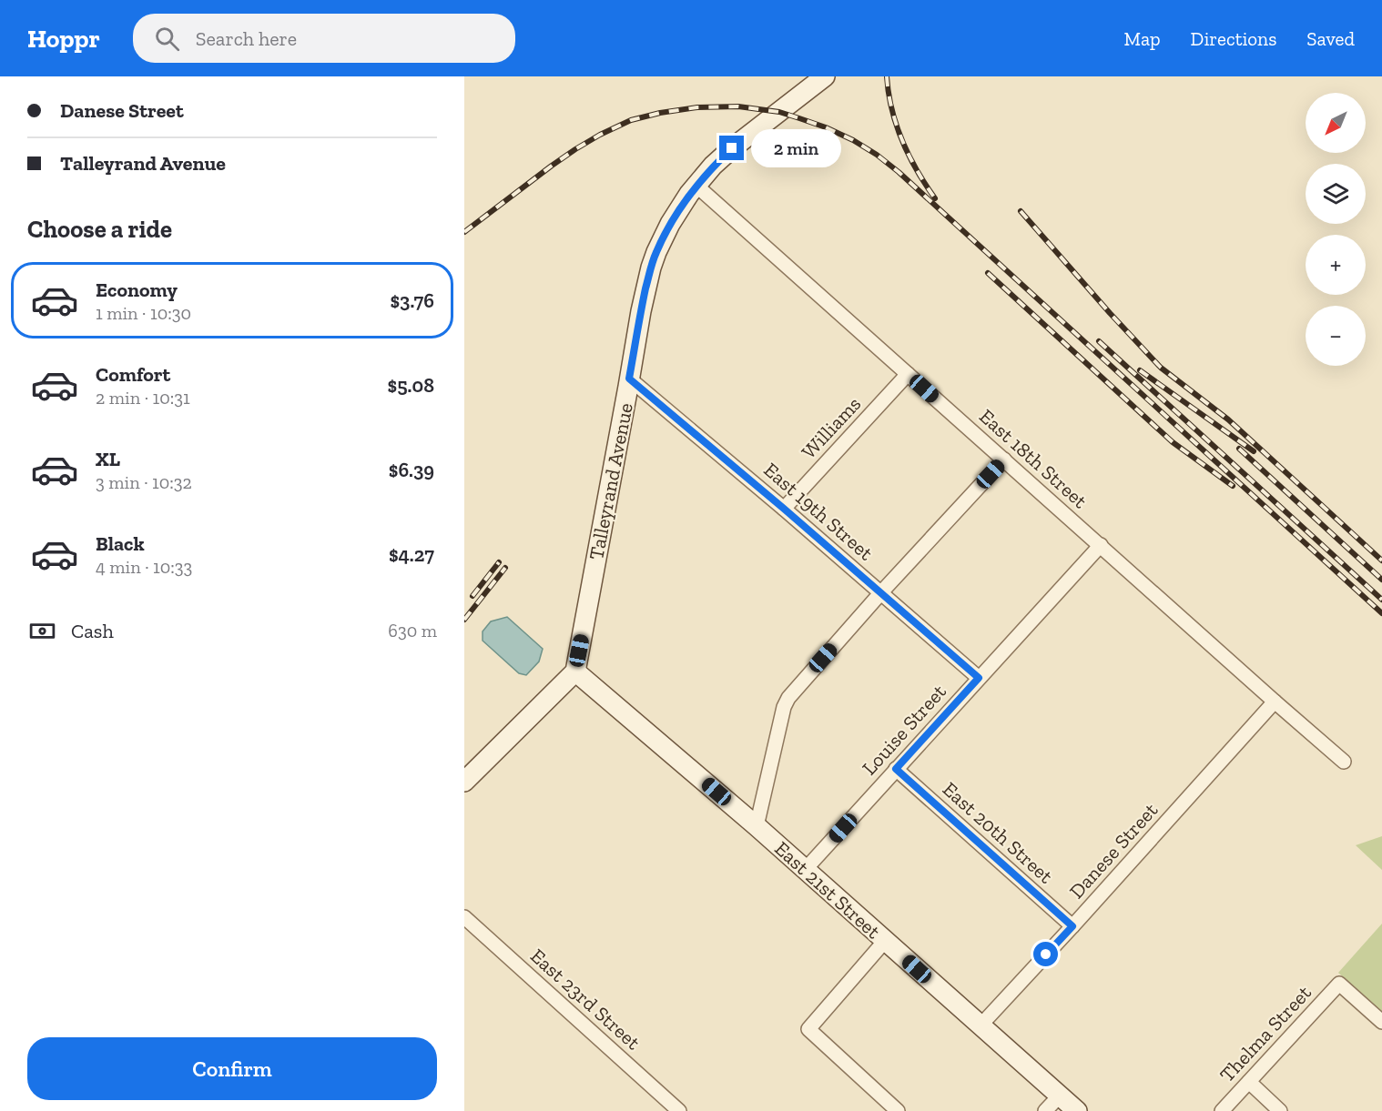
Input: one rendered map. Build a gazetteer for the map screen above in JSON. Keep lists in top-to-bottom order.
{
  "streets": {
    "street": [
      "Williams",
      "East 18th Street",
      "Talleyrand Avenue",
      "East 19th Street",
      "Louise Street",
      "East 20th Street",
      "Danese Street",
      "East 21st Street",
      "East 23rd Street",
      "Thelma Street"
    ]
  },
  "crossings": [
    ["Williams", "East 18th Street"],
    ["Williams", "East 19th Street"],
    ["East 18th Street", "Talleyrand Avenue"],
    ["East 18th Street", "Louise Street"],
    ["East 18th Street", "Danese Street"],
    ["Talleyrand Avenue", "East 19th Street"],
    ["Talleyrand Avenue", "East 21st Street"],
    ["East 19th Street", "Louise Street"],
    ["Louise Street", "East 20th Street"],
    ["Louise Street", "East 21st Street"],
    ["East 20th Street", "Danese Street"],
    ["Danese Street", "East 21st Street"]
  ],
  "north": "bottom left",
  "page": {
    "header": "Hoppr",
    "search": "Search here",
    "nav": ["Map", "Directions", "Saved"],
    "banner": ["Danese Street", "Talleyrand Avenue"],
    "map_buttons": ["+", "−"],
    "bubble": "2 min",
    "heading": "Choose a ride",
    "list": [
      {
        "name": "Economy",
        "note": "1 min · 10:30",
        "value": "$3.76"
      },
      {
        "name": "Comfort",
        "note": "2 min · 10:31",
        "value": "$5.08"
      },
      {
        "name": "XL",
        "note": "3 min · 10:32",
        "value": "$6.39"
      },
      {
        "name": "Black",
        "note": "4 min · 10:33",
        "value": "$4.27"
      }
    ],
    "pay": ["Cash", "630 m"],
    "buttons": "Confirm"
  }
}
